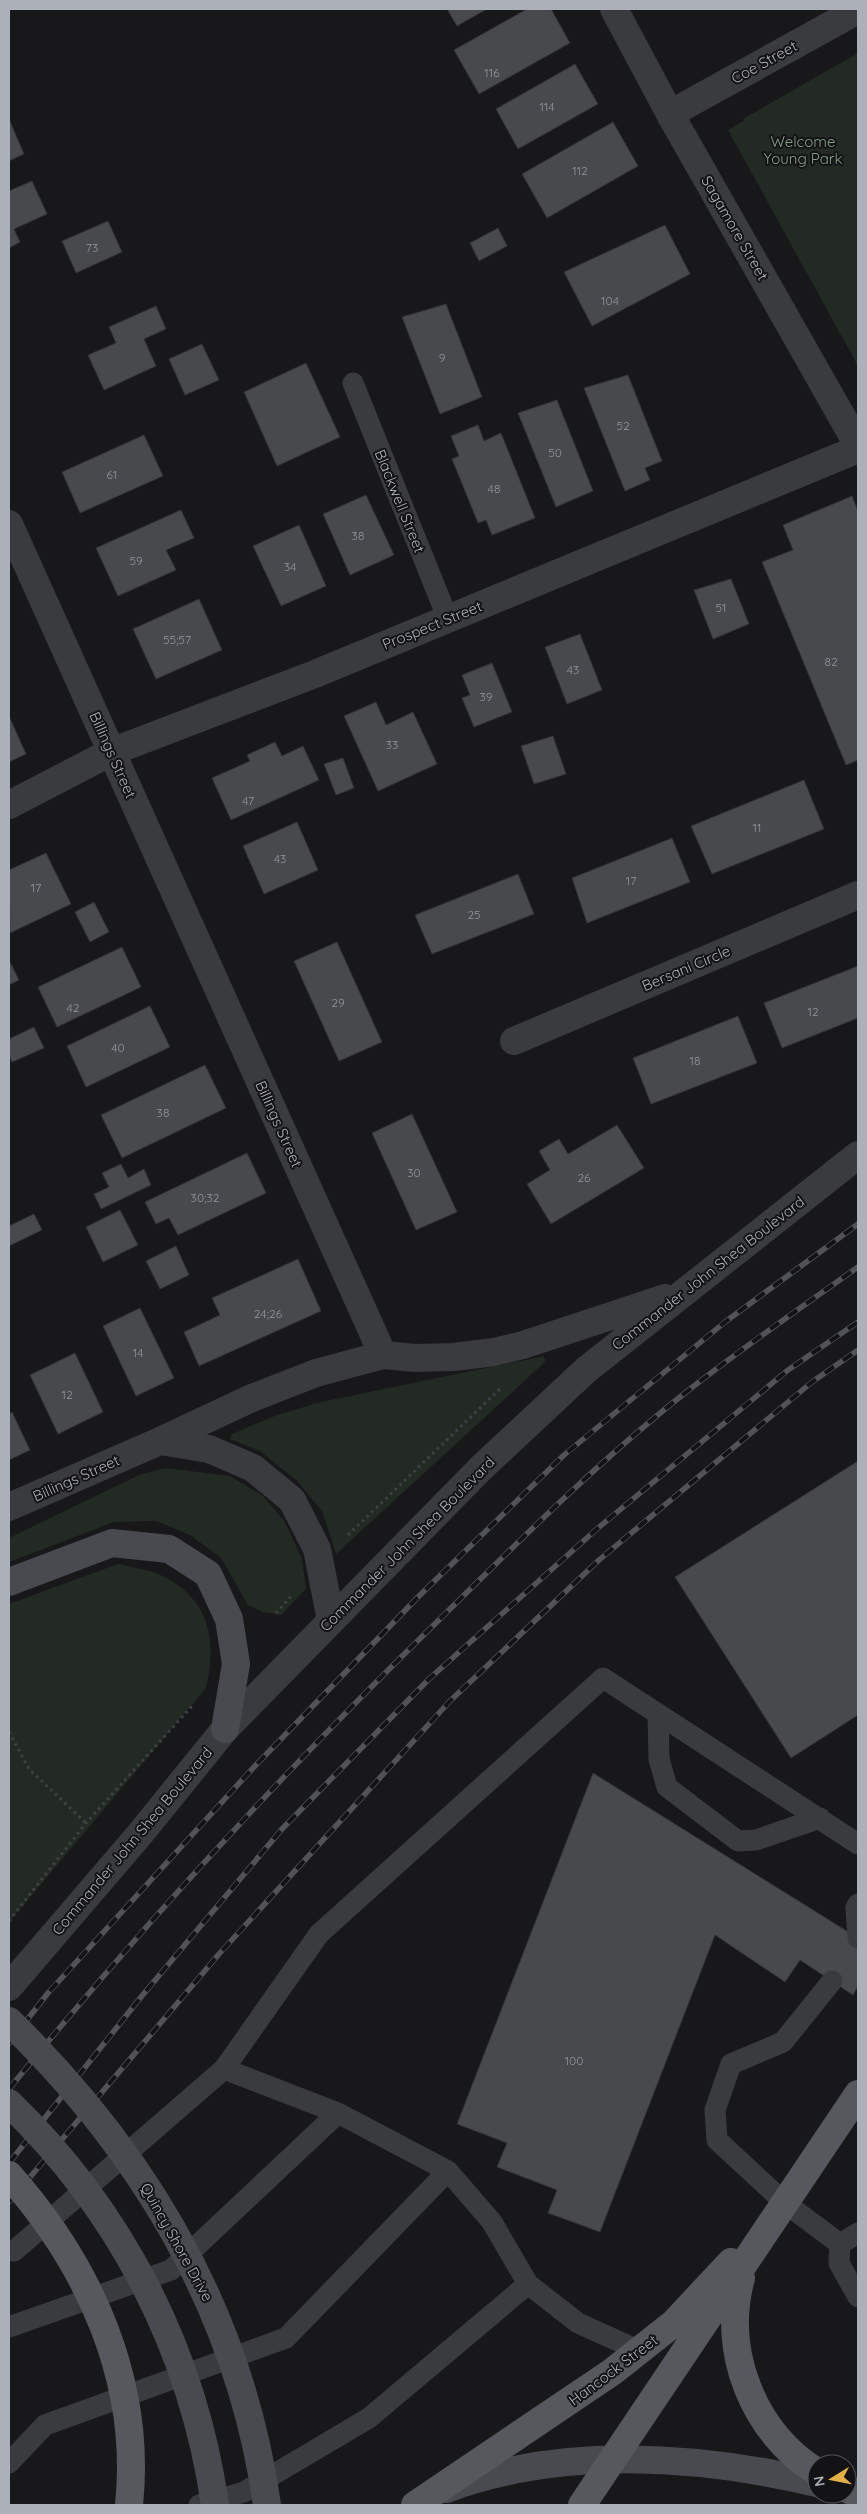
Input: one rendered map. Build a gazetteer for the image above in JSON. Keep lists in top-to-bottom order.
{
  "streets": {
    "main road": ["Quincy Shore Drive", "Hancock Street"],
    "street": [
      "Coe Street",
      "Sagamore Street",
      "Prospect Street",
      "Billings Street",
      "Bersani Circle",
      "Commander John Shea Boulevard"
    ],
    "lane": ["Blackwell Street"]
  },
  "crossings": [
    ["Coe Street", "Sagamore Street"],
    ["Sagamore Street", "Prospect Street"],
    ["Blackwell Street", "Prospect Street"],
    ["Prospect Street", "Billings Street"]
  ],
  "parks": ["Welcome Young Park"],
  "house_numbers": [
    "116",
    "114",
    "112",
    "73",
    "104",
    "9",
    "52",
    "50",
    "61",
    "48",
    "38",
    "59",
    "34",
    "51",
    "55;57",
    "82",
    "43",
    "39",
    "33",
    "47",
    "11",
    "43",
    "17",
    "17",
    "25",
    "29",
    "42",
    "12",
    "40",
    "18",
    "38",
    "30",
    "26",
    "30;32",
    "24;26",
    "14",
    "12",
    "100"
  ],
  "north": "left"
}
